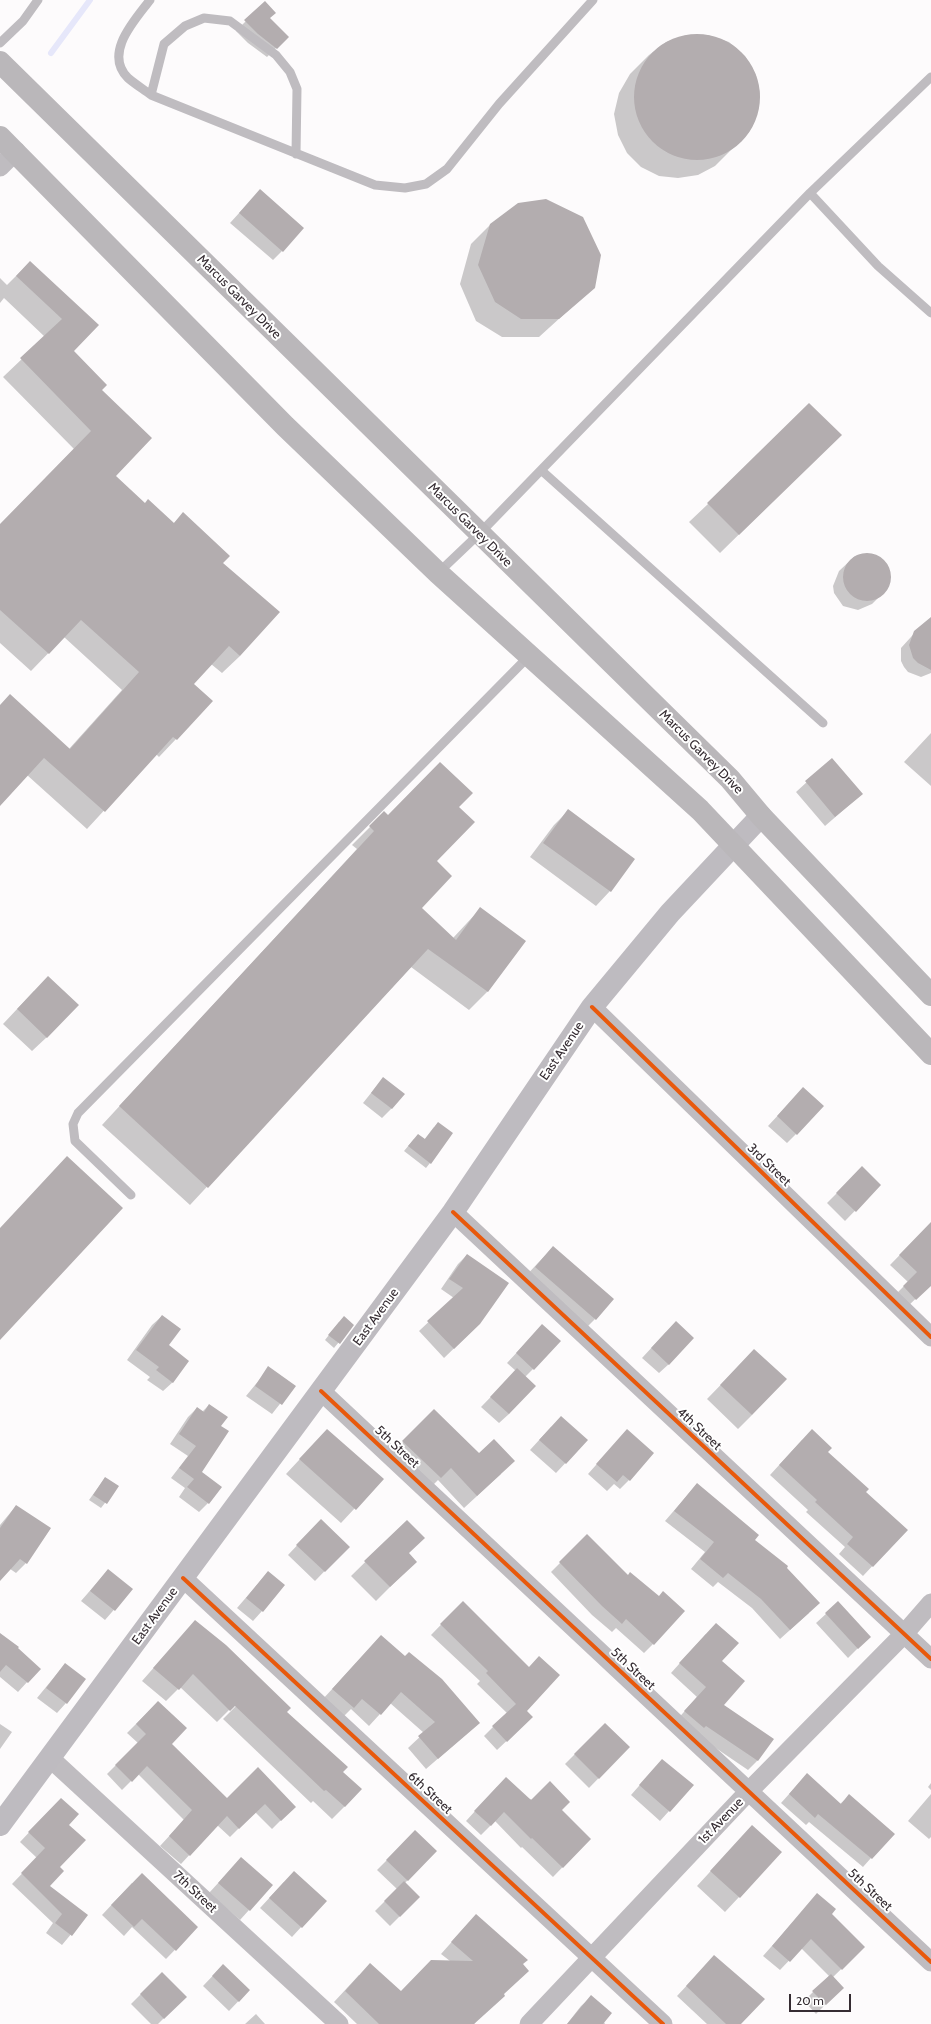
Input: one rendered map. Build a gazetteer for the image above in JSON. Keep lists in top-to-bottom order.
{
  "streets": {
    "highway": ["Marcus Garvey Drive"],
    "main road": ["East Avenue"],
    "street": [
      "3rd Street",
      "4th Street",
      "5th Street",
      "6th Street",
      "1st Avenue",
      "7th Street"
    ]
  },
  "crossings": [
    ["Marcus Garvey Drive", "East Avenue"],
    ["East Avenue", "3rd Street"],
    ["East Avenue", "4th Street"],
    ["East Avenue", "5th Street"],
    ["East Avenue", "6th Street"],
    ["East Avenue", "7th Street"],
    ["4th Street", "1st Avenue"],
    ["5th Street", "1st Avenue"],
    ["6th Street", "1st Avenue"]
  ],
  "scale_bar": "20 m"
}
